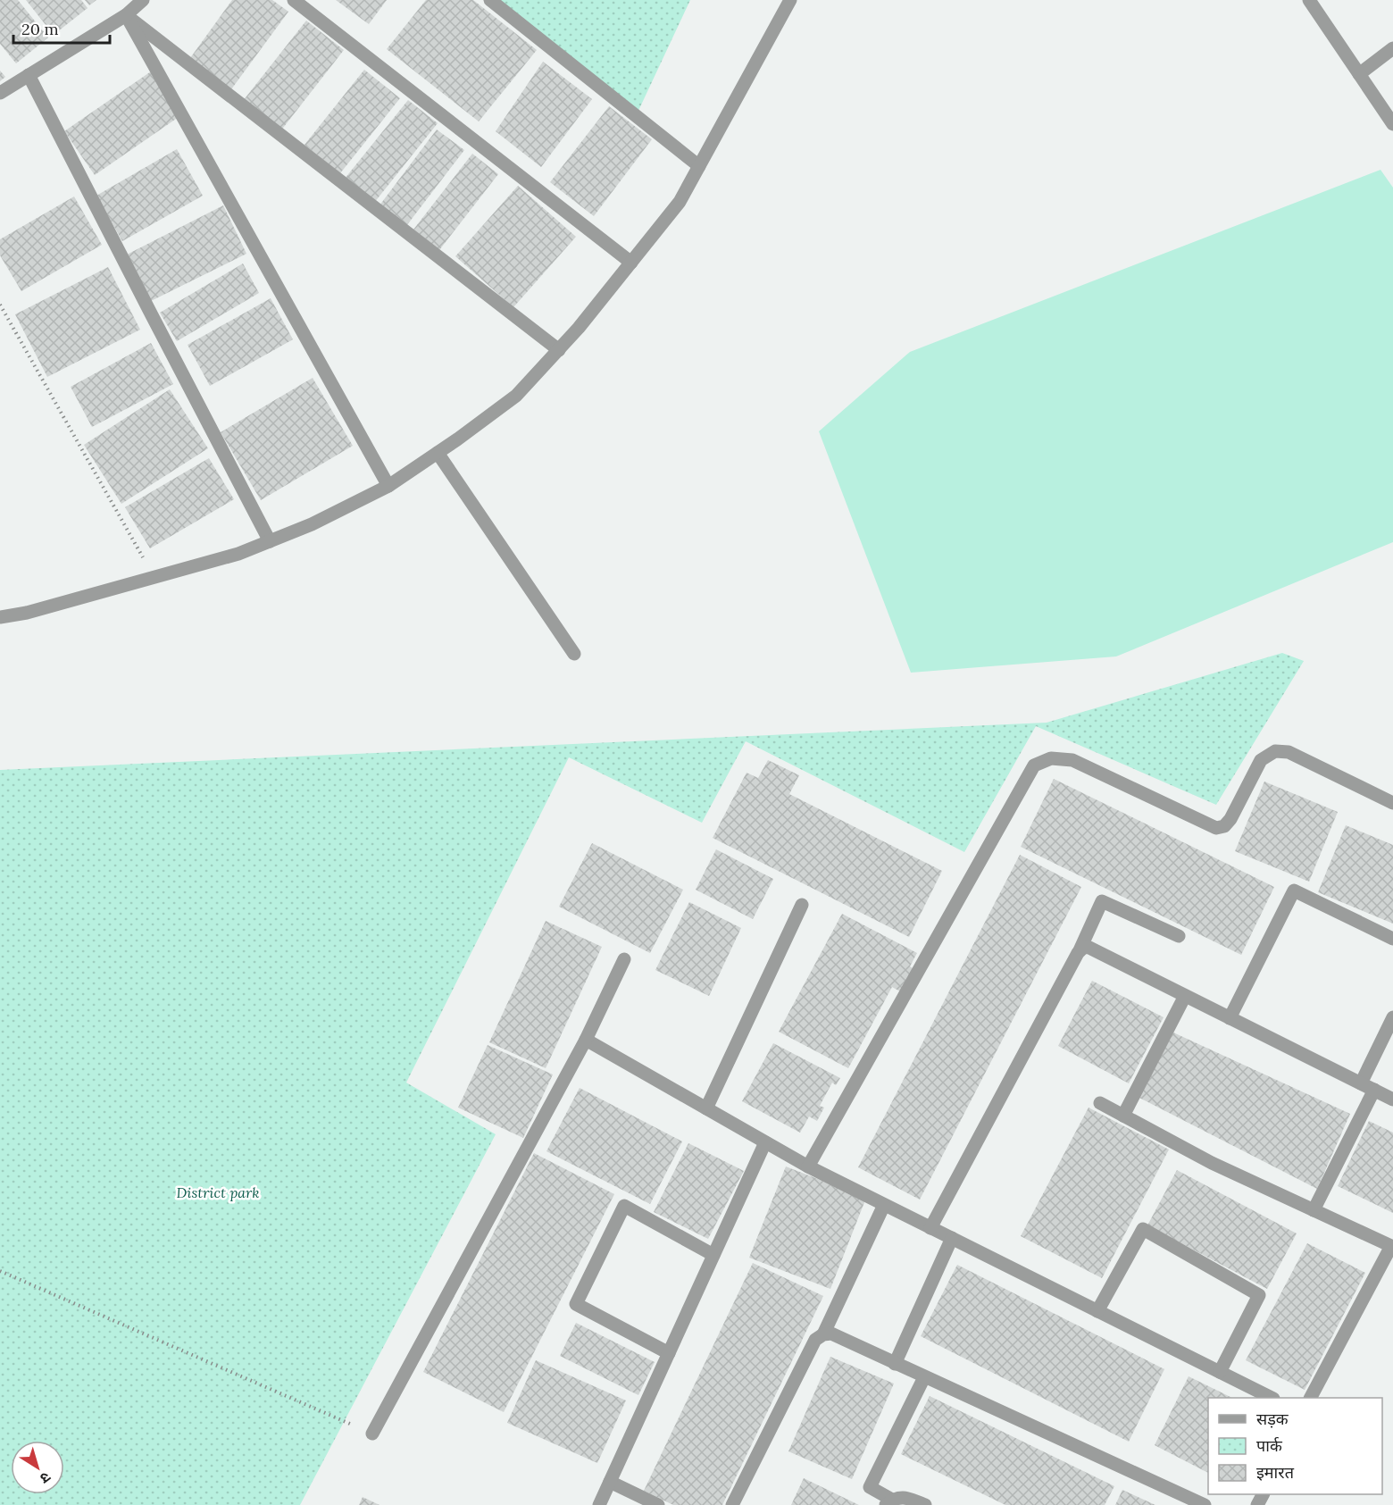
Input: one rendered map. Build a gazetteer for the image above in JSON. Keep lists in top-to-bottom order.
{
  "parks": ["District park"],
  "legend": ["सड़क", "पार्क", "इमारत"],
  "scale_bar": "20 m",
  "north": "bottom right"
}
